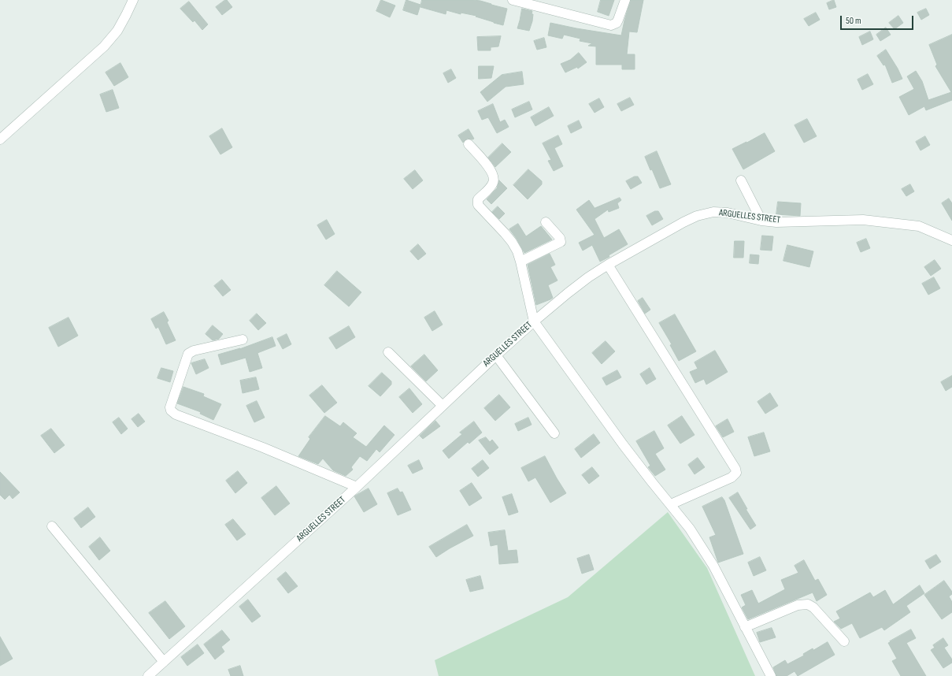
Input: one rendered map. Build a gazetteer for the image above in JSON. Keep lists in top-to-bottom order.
{
  "streets": {
    "street": ["ARGUELLES STREET"]
  },
  "scale_bar": "50 m"
}
